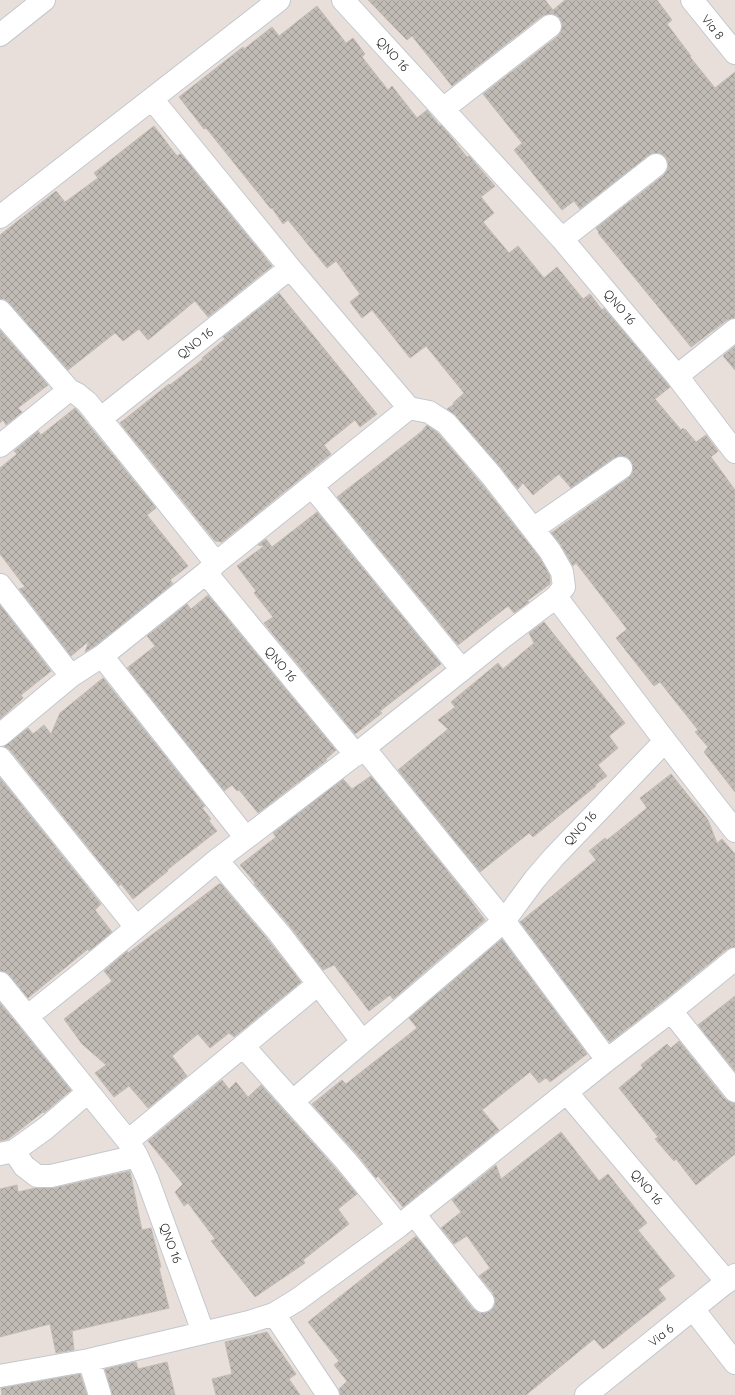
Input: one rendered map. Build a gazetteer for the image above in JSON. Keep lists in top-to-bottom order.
{
  "streets": {
    "street": ["Via 8", "QNO 16", "Via 6"]
  },
  "crossings": [
    ["QNO 16", "Via 6"]
  ]
}
